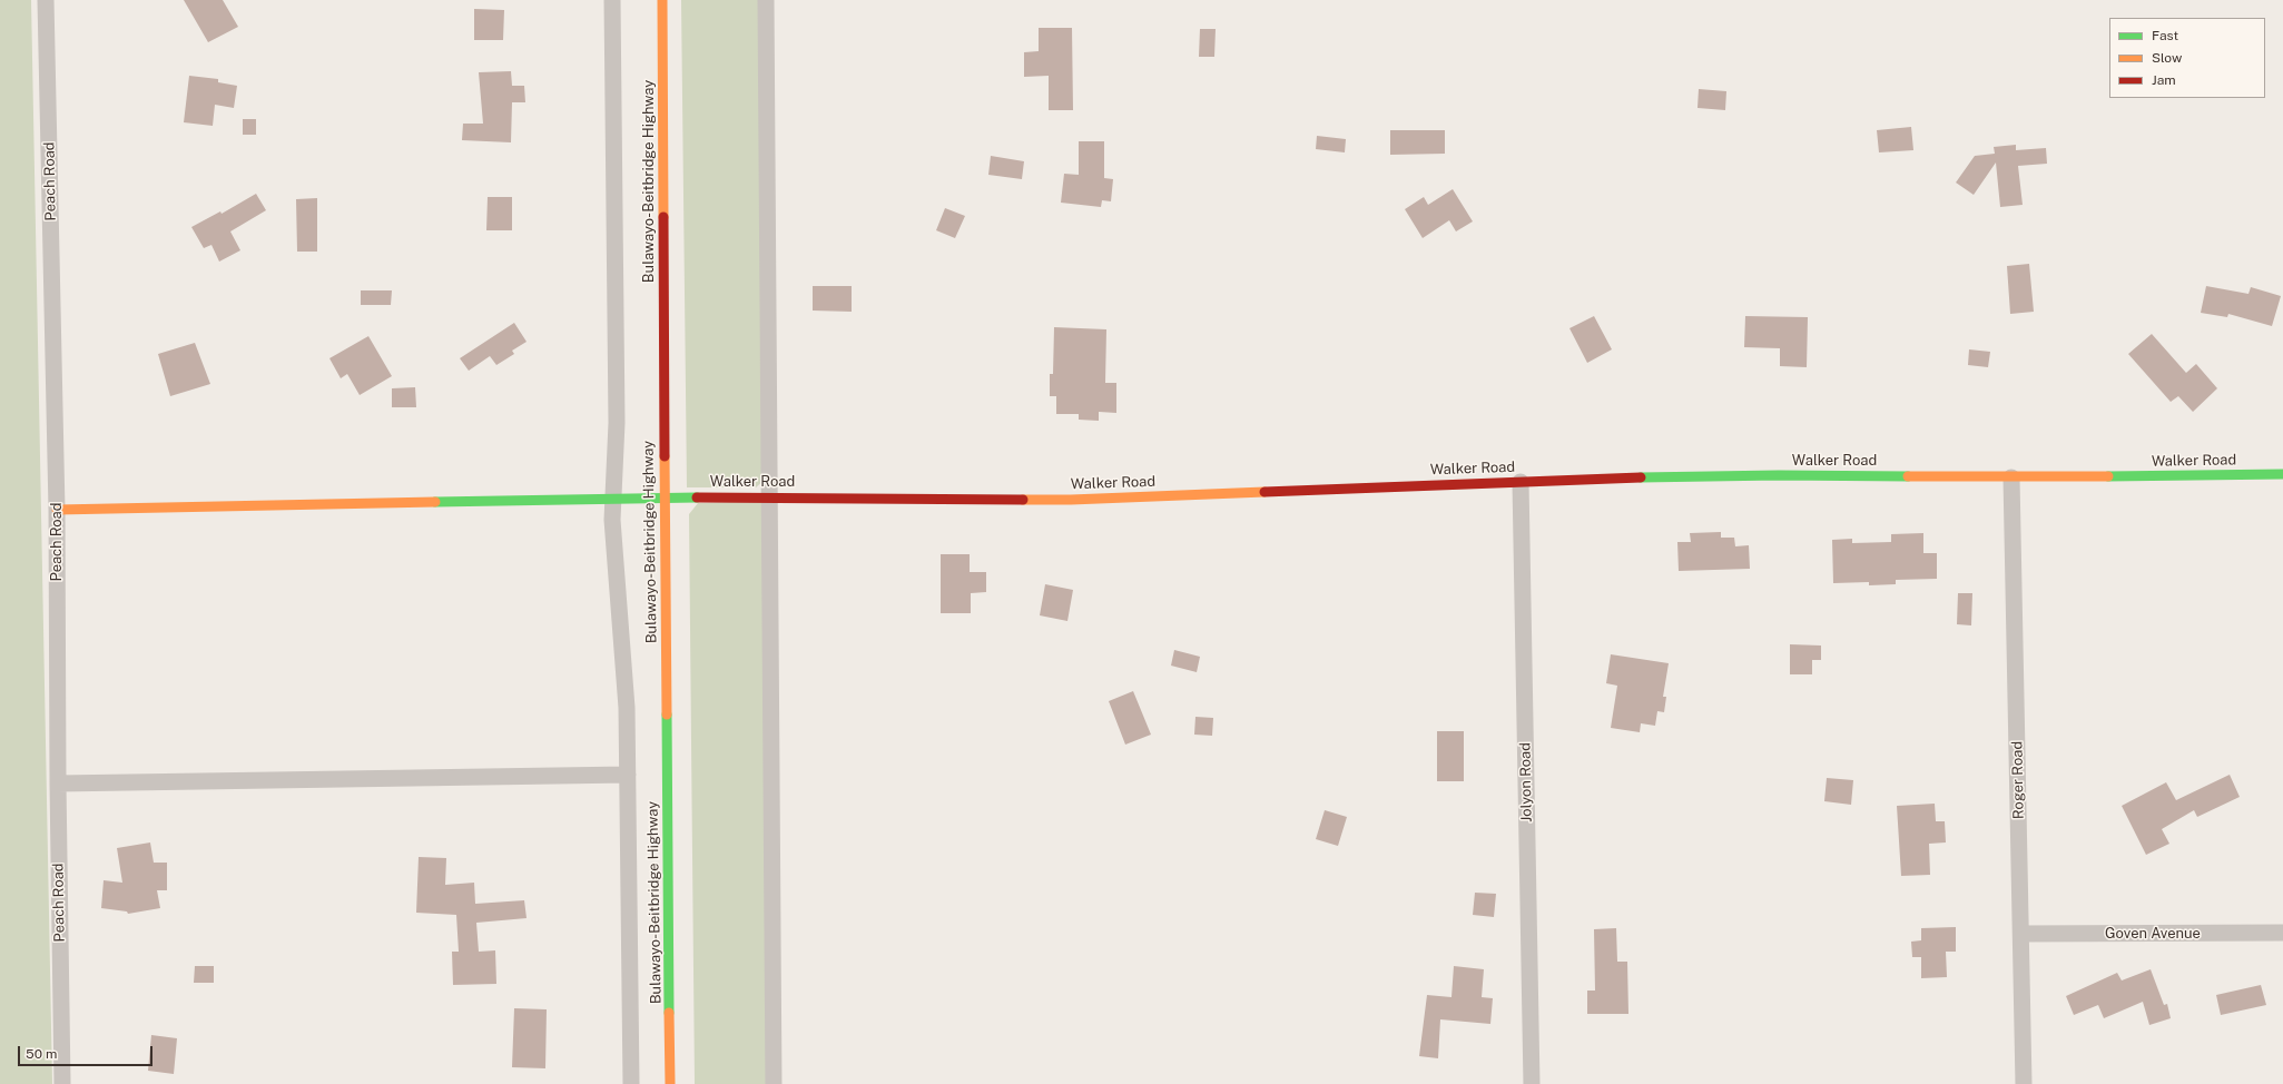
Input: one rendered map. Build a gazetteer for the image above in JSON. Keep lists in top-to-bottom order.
{
  "streets": {
    "main road": ["Bulawayo-Beitbridge Highway", "Walker Road"],
    "street": [
      "Peach Road",
      "Roger Road",
      "Jolyon Road",
      "Goven Avenue"
    ]
  },
  "crossings": [
    ["Peach Road", "Walker Road"],
    ["Bulawayo-Beitbridge Highway", "Walker Road"],
    ["Walker Road", "Roger Road"],
    ["Walker Road", "Jolyon Road"],
    ["Roger Road", "Goven Avenue"]
  ],
  "legend": ["Fast", "Slow", "Jam"],
  "scale_bar": "50 m"
}
